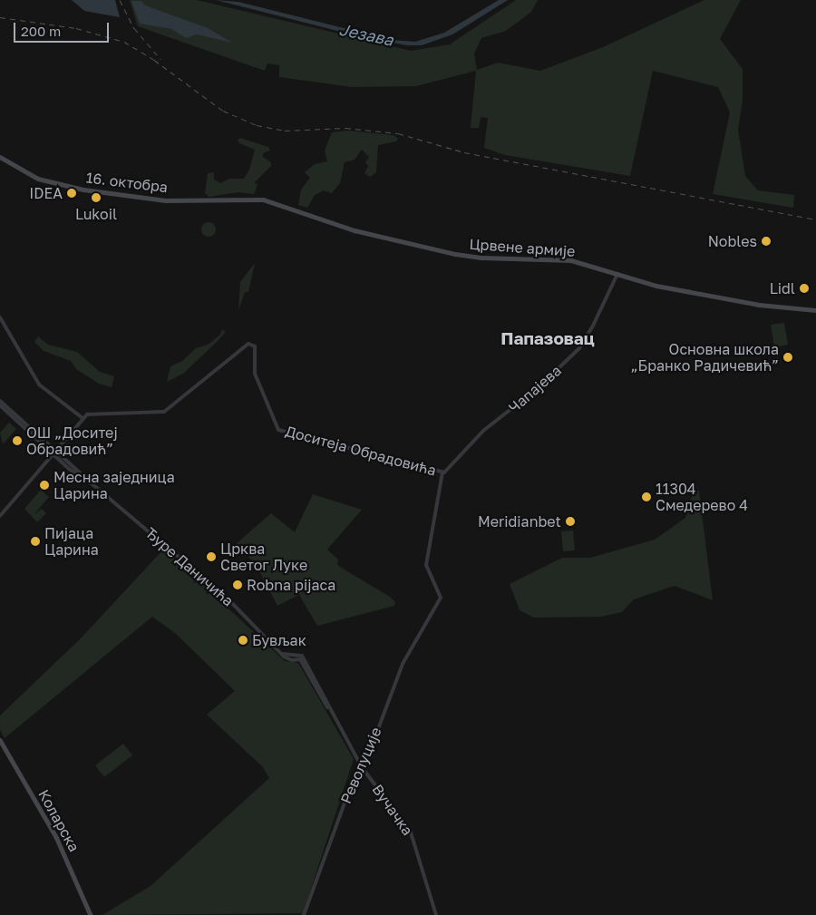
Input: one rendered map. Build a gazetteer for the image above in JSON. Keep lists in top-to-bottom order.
{
  "streets": {
    "main road": ["16. октобра", "Црвене армије", "Коларска"],
    "street": [
      "Чапајева",
      "Доситеја Обрадовића",
      "Ђуре Даничића",
      "Револуције",
      "Вучачка"
    ]
  },
  "crossings": [
    ["16. октобра", "Црвене армије"],
    ["Црвене армије", "Чапајева"],
    ["Чапајева", "Доситеја Обрадовића"],
    ["Доситеја Обрадовића", "Револуције"],
    ["Ђуре Даничића", "Вучачка"],
    ["Револуције", "Вучачка"]
  ],
  "districts": ["Папазовац"],
  "water": ["Језава"],
  "places": [
    "IDEA",
    "Lukoil",
    "Nobles",
    "Lidl",
    "Основна школа „Бранко Радичевић”",
    "ОШ „Доситеј Обрадовић”",
    "Месна заједница Царина",
    "11304 Смедерево 4",
    "Meridianbet",
    "Пијаца Царина",
    "Црква Светог Луке",
    "Robna pijaca",
    "Бувљак"
  ],
  "scale_bar": "200 m"
}
